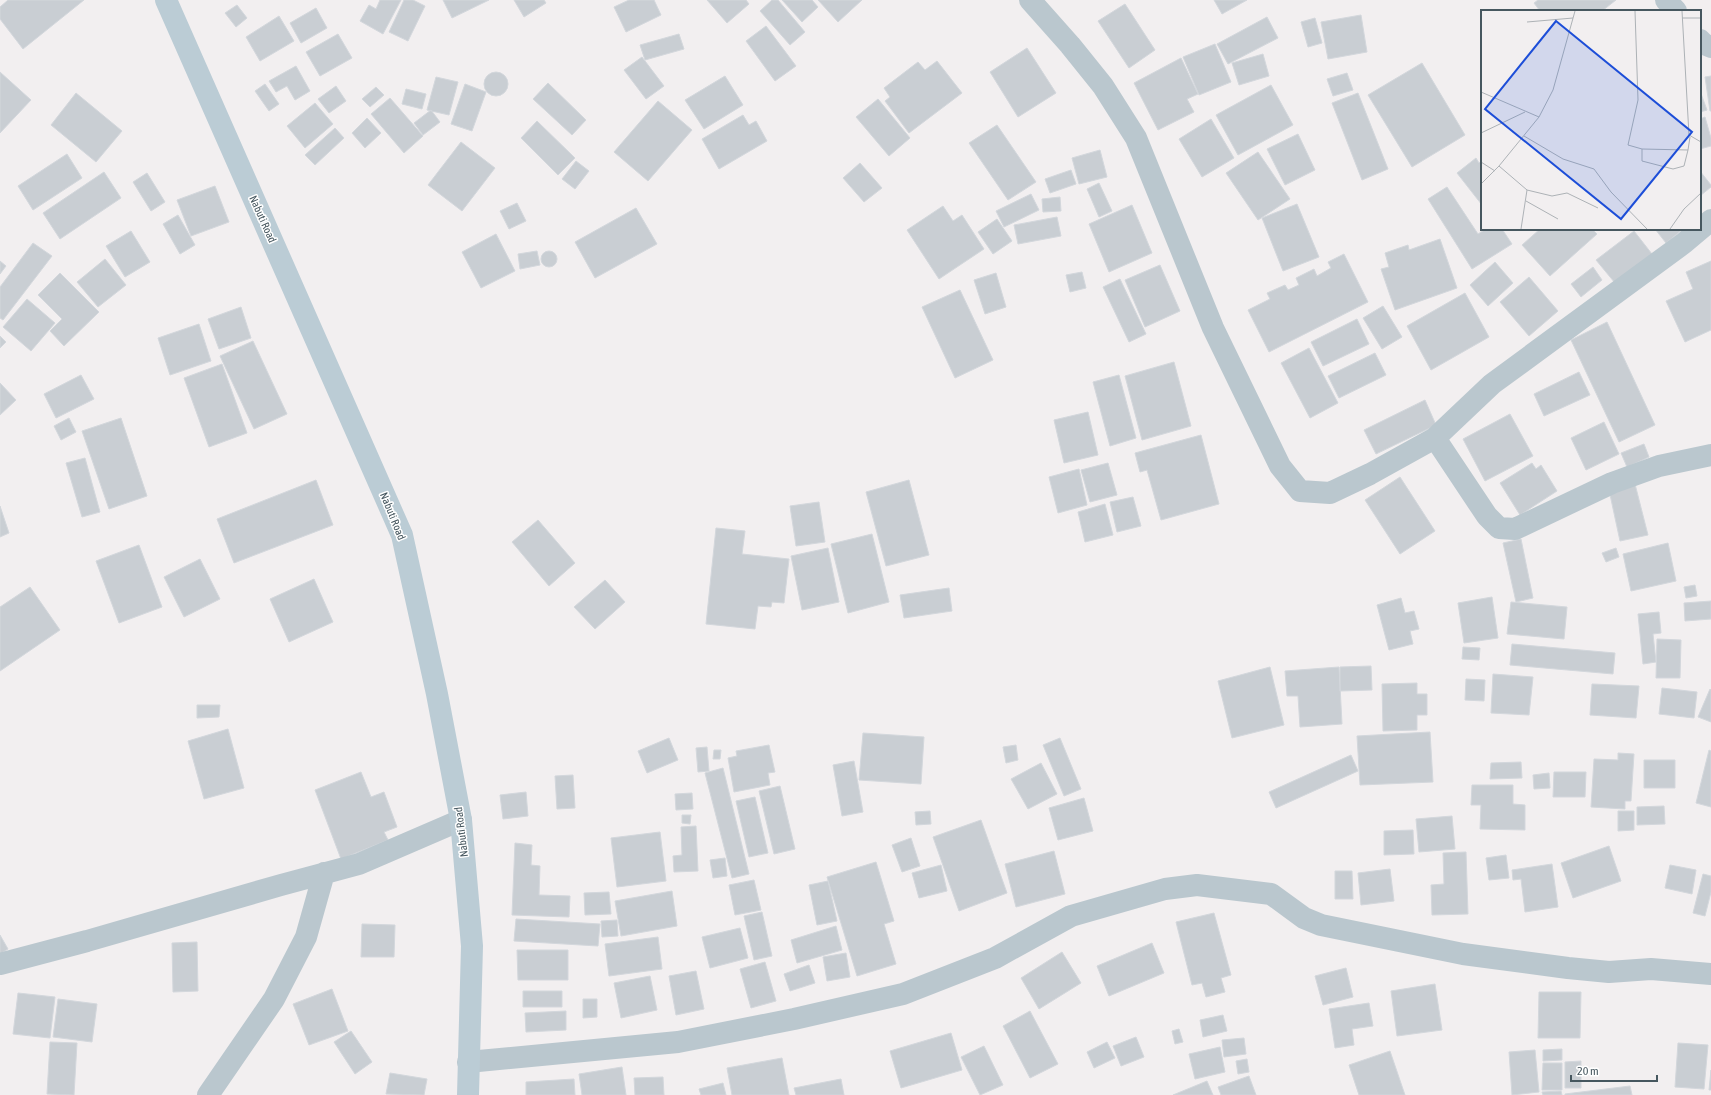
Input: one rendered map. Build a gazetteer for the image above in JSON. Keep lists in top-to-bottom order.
{
  "streets": {
    "street": ["Nabuti Road"]
  },
  "scale_bar": "20 m"
}
